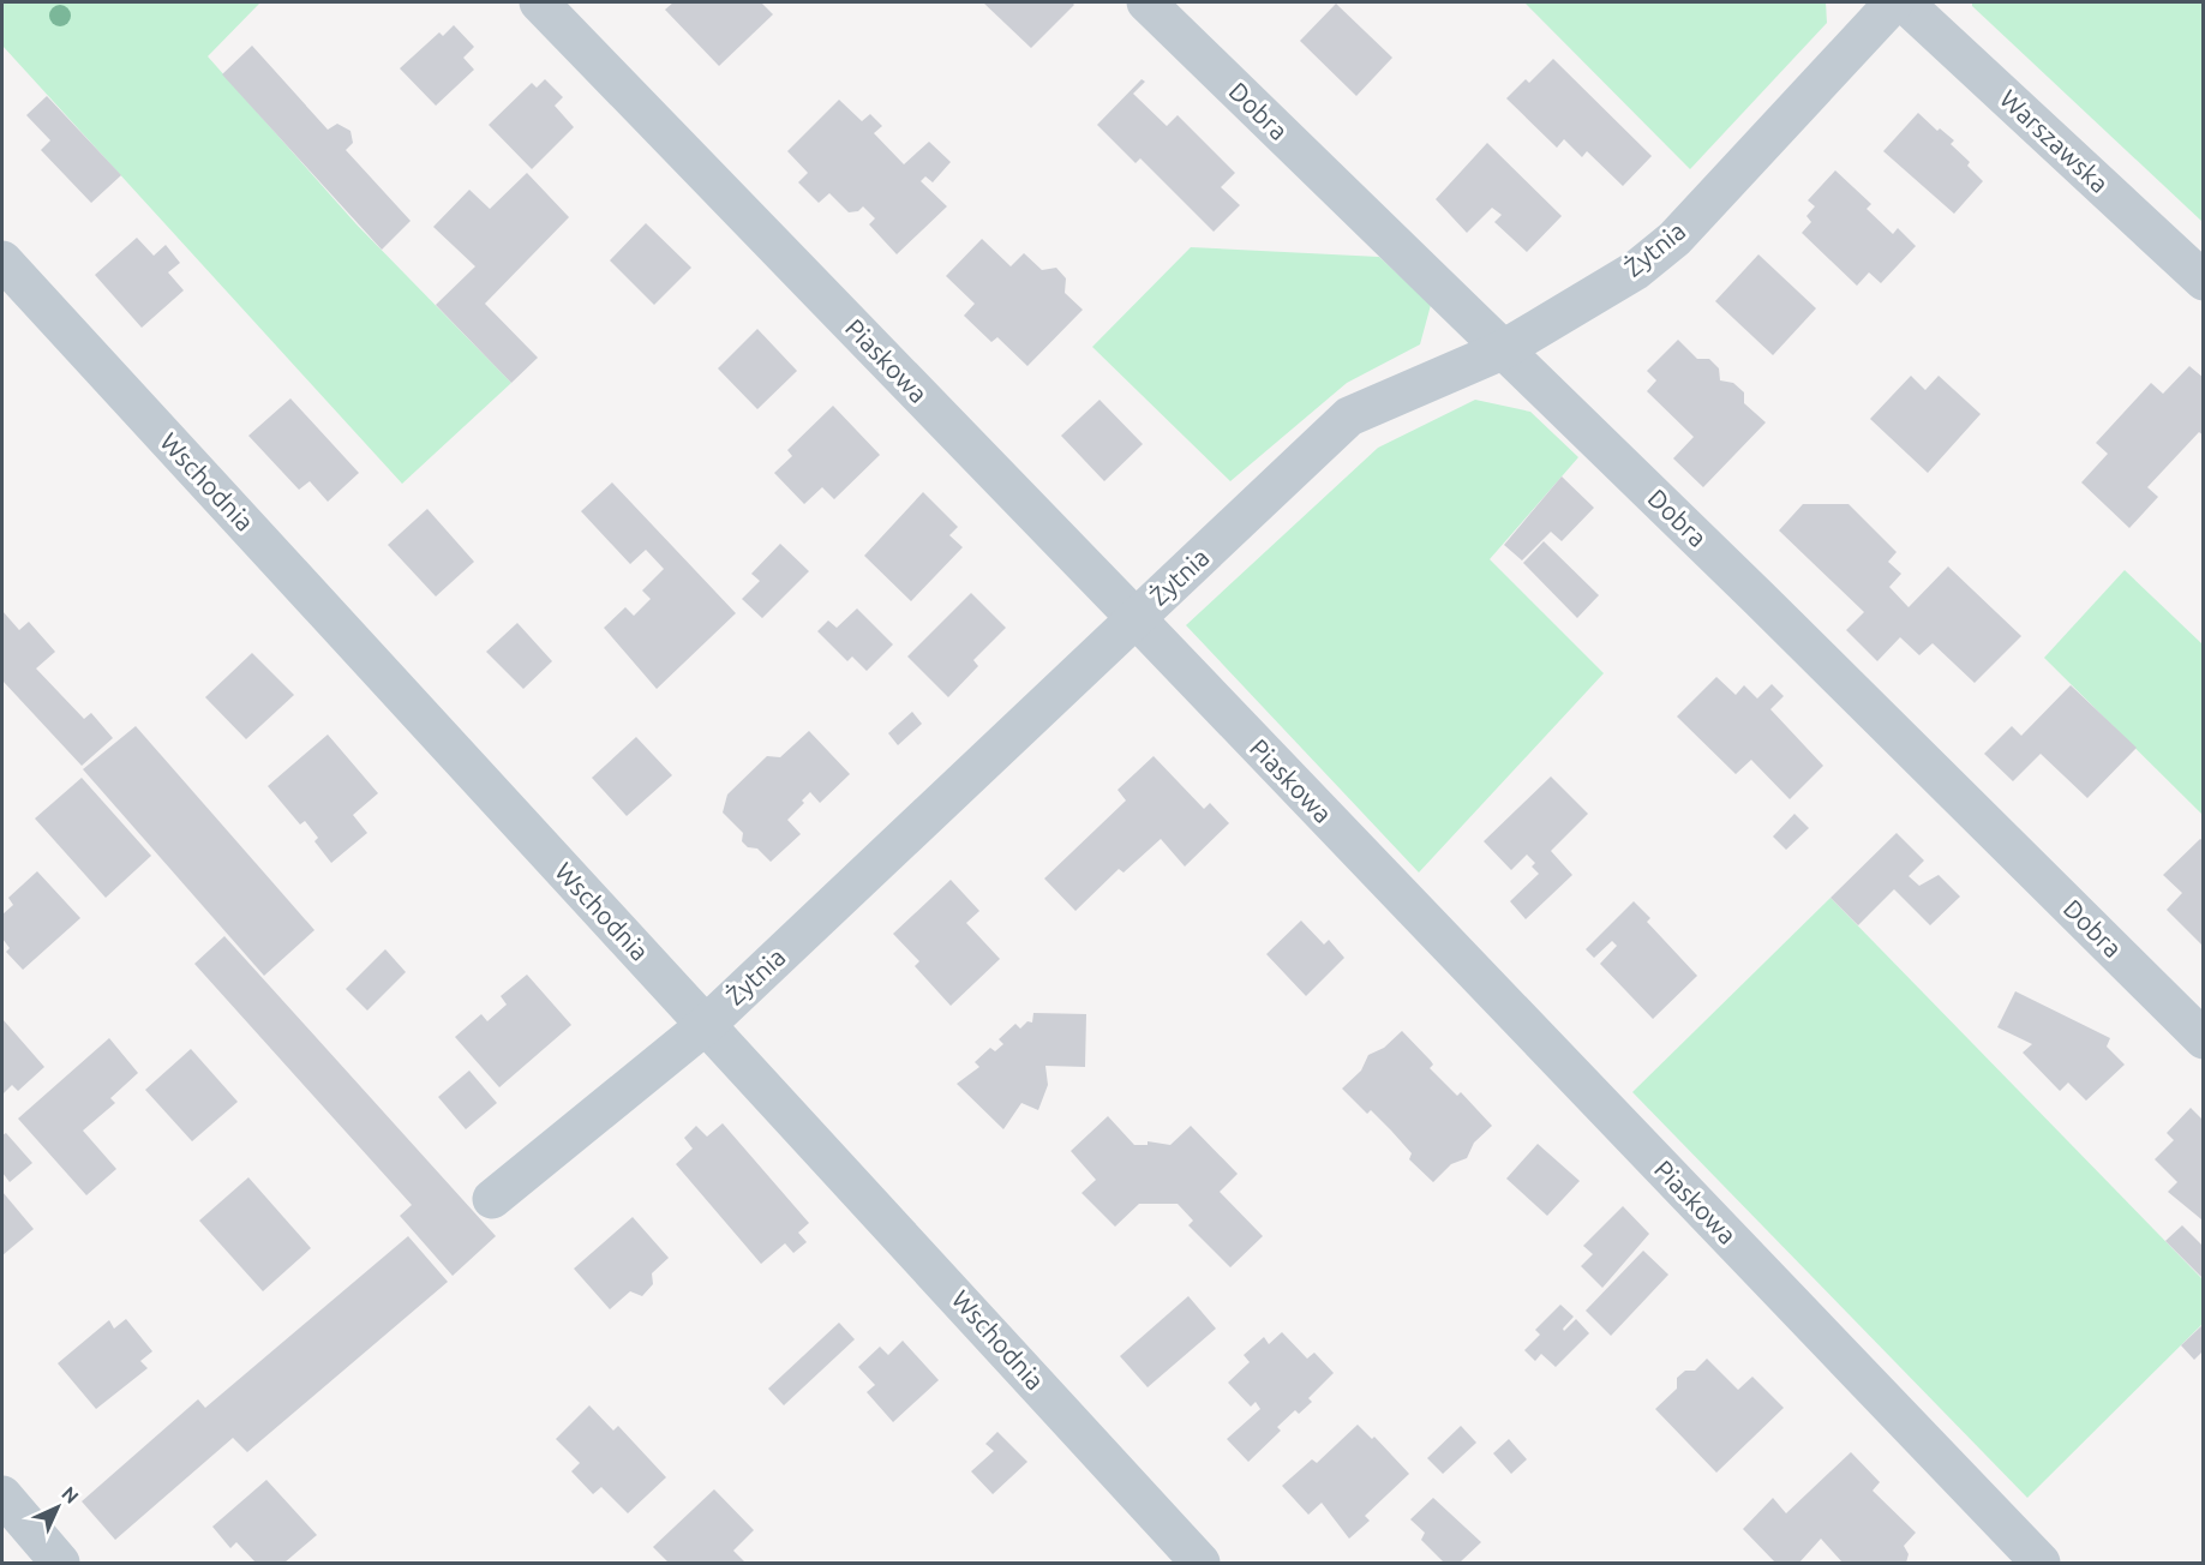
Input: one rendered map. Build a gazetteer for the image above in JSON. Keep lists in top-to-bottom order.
{
  "streets": {
    "street": [
      "Dobra",
      "Warszawska",
      "Żytnia",
      "Piaskowa",
      "Wschodnia"
    ]
  },
  "crossings": [
    ["Dobra", "Żytnia"],
    ["Żytnia", "Piaskowa"],
    ["Żytnia", "Wschodnia"]
  ],
  "north": "top right"
}
